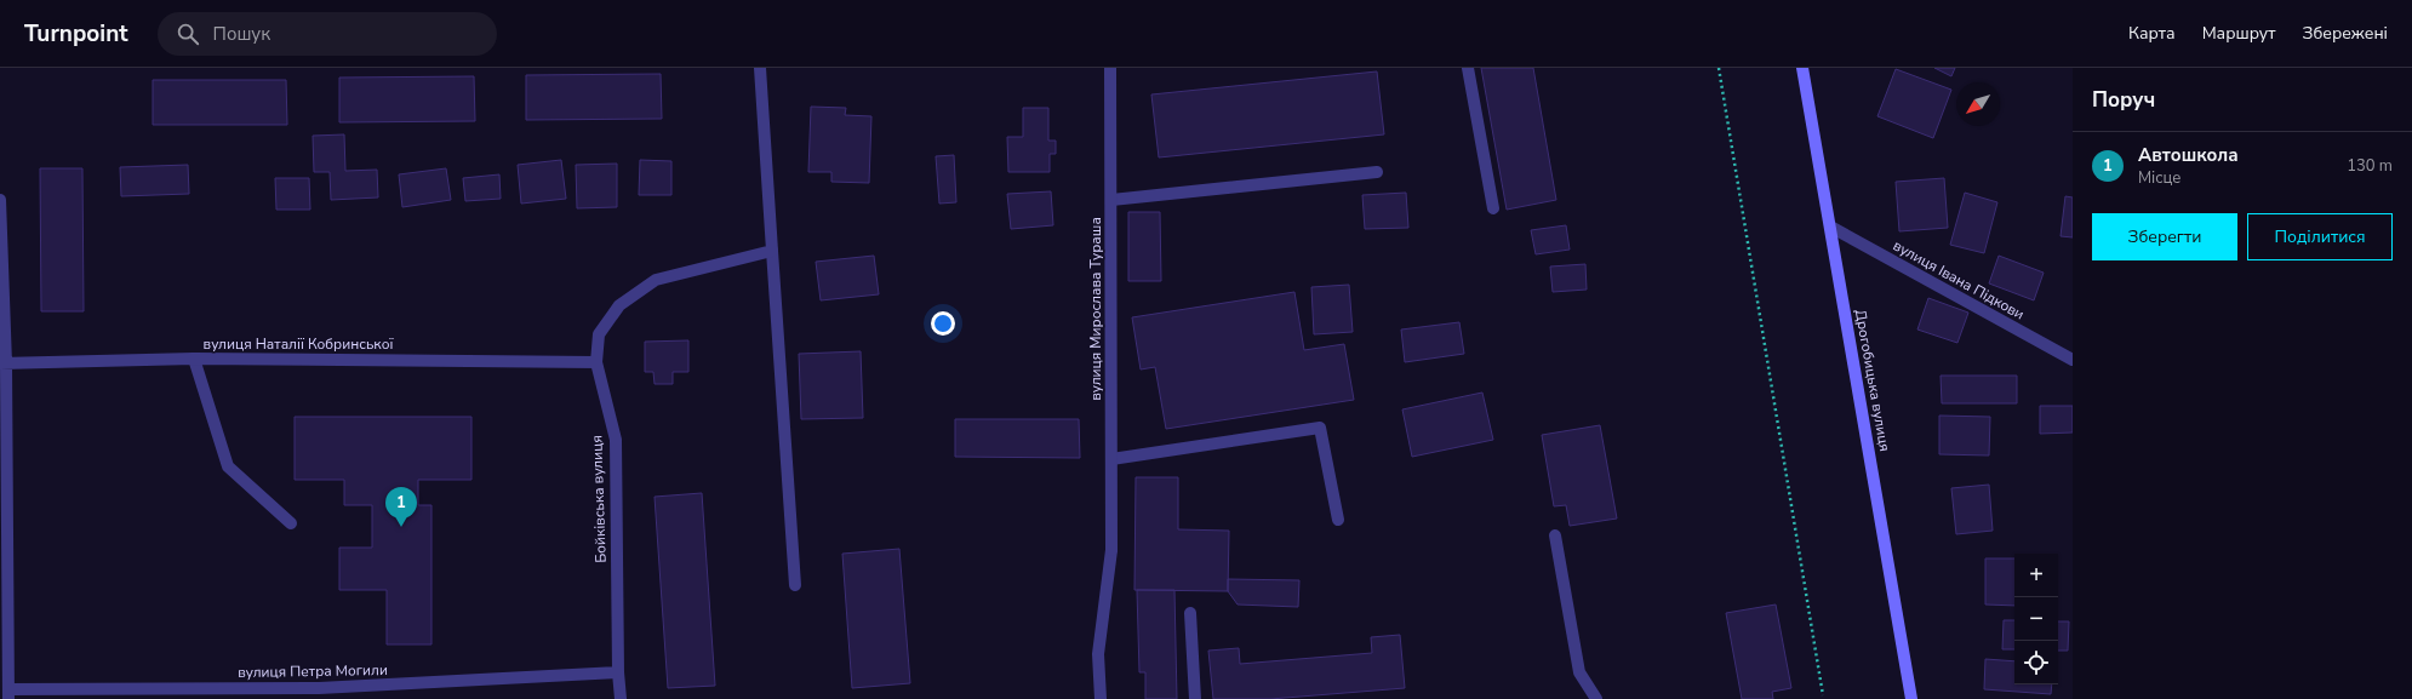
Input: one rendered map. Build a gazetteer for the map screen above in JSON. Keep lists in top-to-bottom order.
{
  "streets": {
    "main road": ["Дрогобицька вулиця"],
    "street": [
      "вулиця Івана Підкови",
      "вулиця Мирослава Тураша",
      "вулиця Наталії Кобринської",
      "Бойківська вулиця",
      "вулиця Петра Могили"
    ]
  },
  "crossings": [
    ["вулиця Івана Підкови", "Дрогобицька вулиця"],
    ["вулиця Наталії Кобринської", "Бойківська вулиця"],
    ["Бойківська вулиця", "вулиця Петра Могили"]
  ],
  "north": "bottom left",
  "page": {
    "header": "Turnpoint",
    "search": "Пошук",
    "nav": ["Карта", "Маршрут", "Збережені"],
    "heading": "Поруч",
    "list": [
      {
        "mark": "1",
        "name": "Автошкола",
        "note": "Місце",
        "value": "130 m"
      }
    ],
    "buttons": ["Зберегти", "Поділитися"],
    "pins": "1",
    "map_buttons": ["+", "−"]
  }
}
